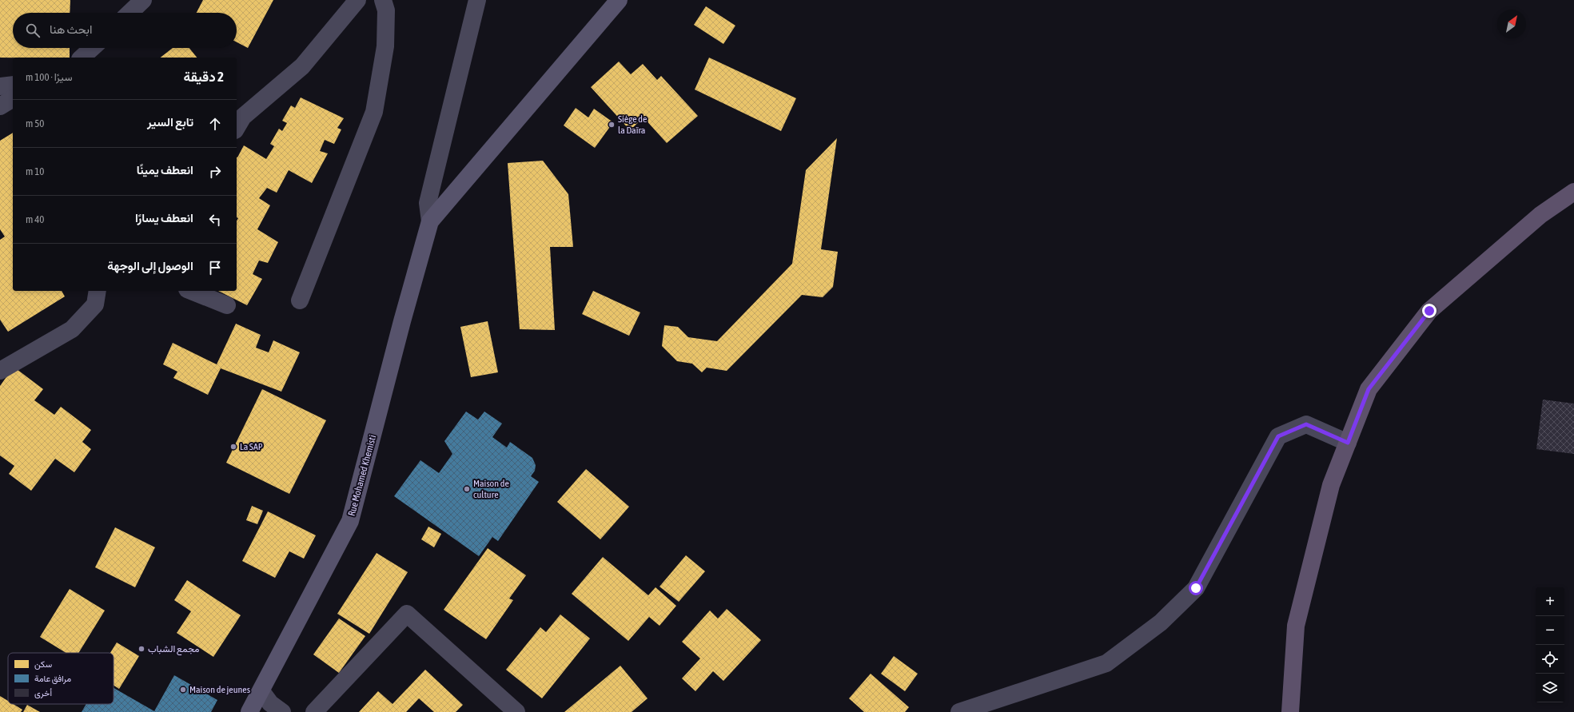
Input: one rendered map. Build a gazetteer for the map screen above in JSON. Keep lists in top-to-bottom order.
{
  "streets": {
    "main road": ["Rue Mohamed Khemisti"]
  },
  "places": [
    "Siège de la Daïra",
    "La SAP",
    "Maison de culture",
    "مجمع الشباب",
    "Maison de jeunes"
  ],
  "legend": ["سكن", "مرافق عامة", "أخرى"],
  "north": "top right",
  "page": {
    "search": "ابحث هنا",
    "heading": ["2 دقيقة", "سيرًا · 100 m"],
    "list": [
      ["تابع السير", "50 m"],
      ["انعطف يمينًا", "10 m"],
      ["انعطف يسارًا", "40 m"],
      "الوصول إلى الوجهة"
    ],
    "map_buttons": ["+", "−"]
  }
}
